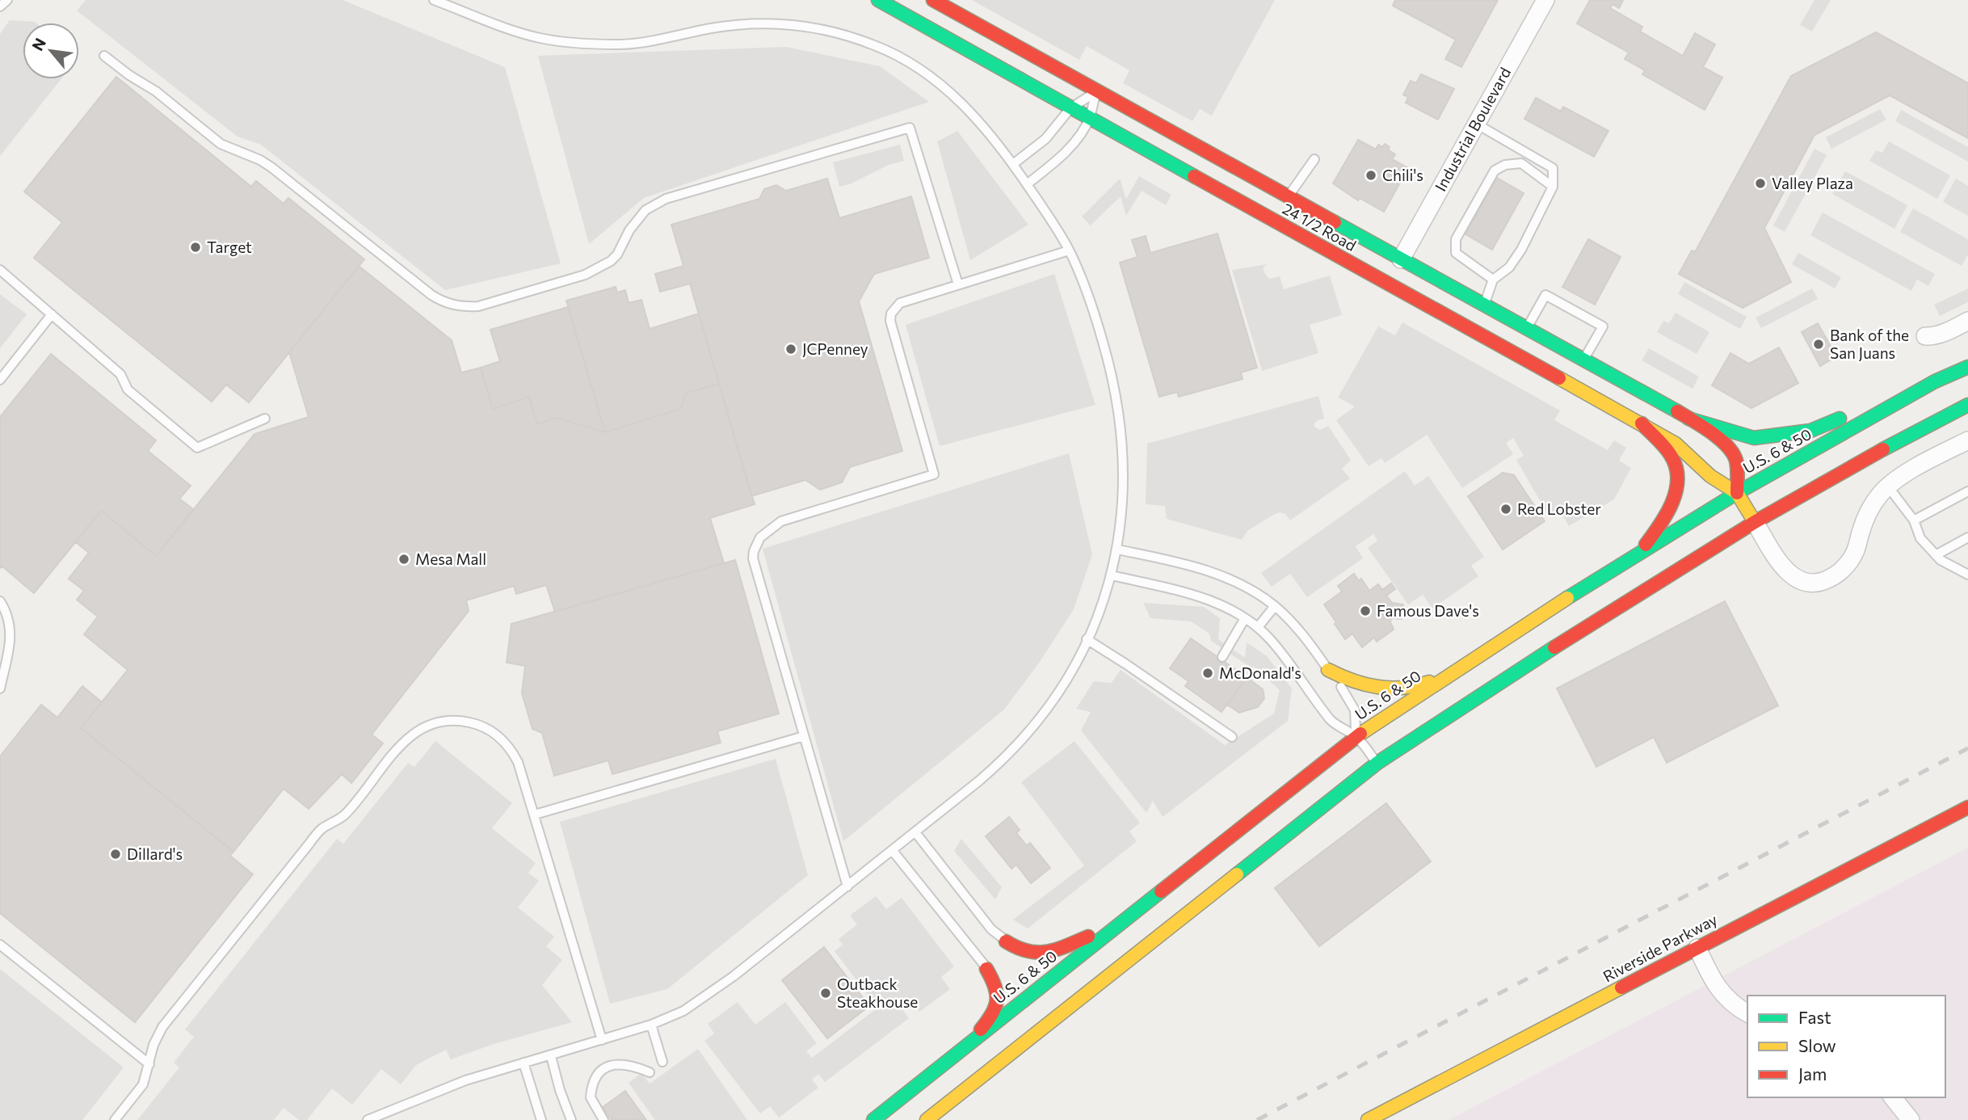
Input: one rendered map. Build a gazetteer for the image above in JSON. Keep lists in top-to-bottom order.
{
  "streets": {
    "main road": ["24 1/2 Road", "U.S. 6 & 50", "Riverside Parkway"],
    "street": ["Industrial Boulevard"]
  },
  "crossings": [
    ["Industrial Boulevard", "24 1/2 Road"],
    ["24 1/2 Road", "U.S. 6 & 50"]
  ],
  "places": [
    "Chili's",
    "Valley Plaza",
    "Target",
    "Bank of the San Juans",
    "JCPenney",
    "Red Lobster",
    "Mesa Mall",
    "Famous Dave's",
    "McDonald's",
    "Dillard's",
    "Outback Steakhouse"
  ],
  "legend": ["Fast", "Slow", "Jam"],
  "north": "top left"
}
